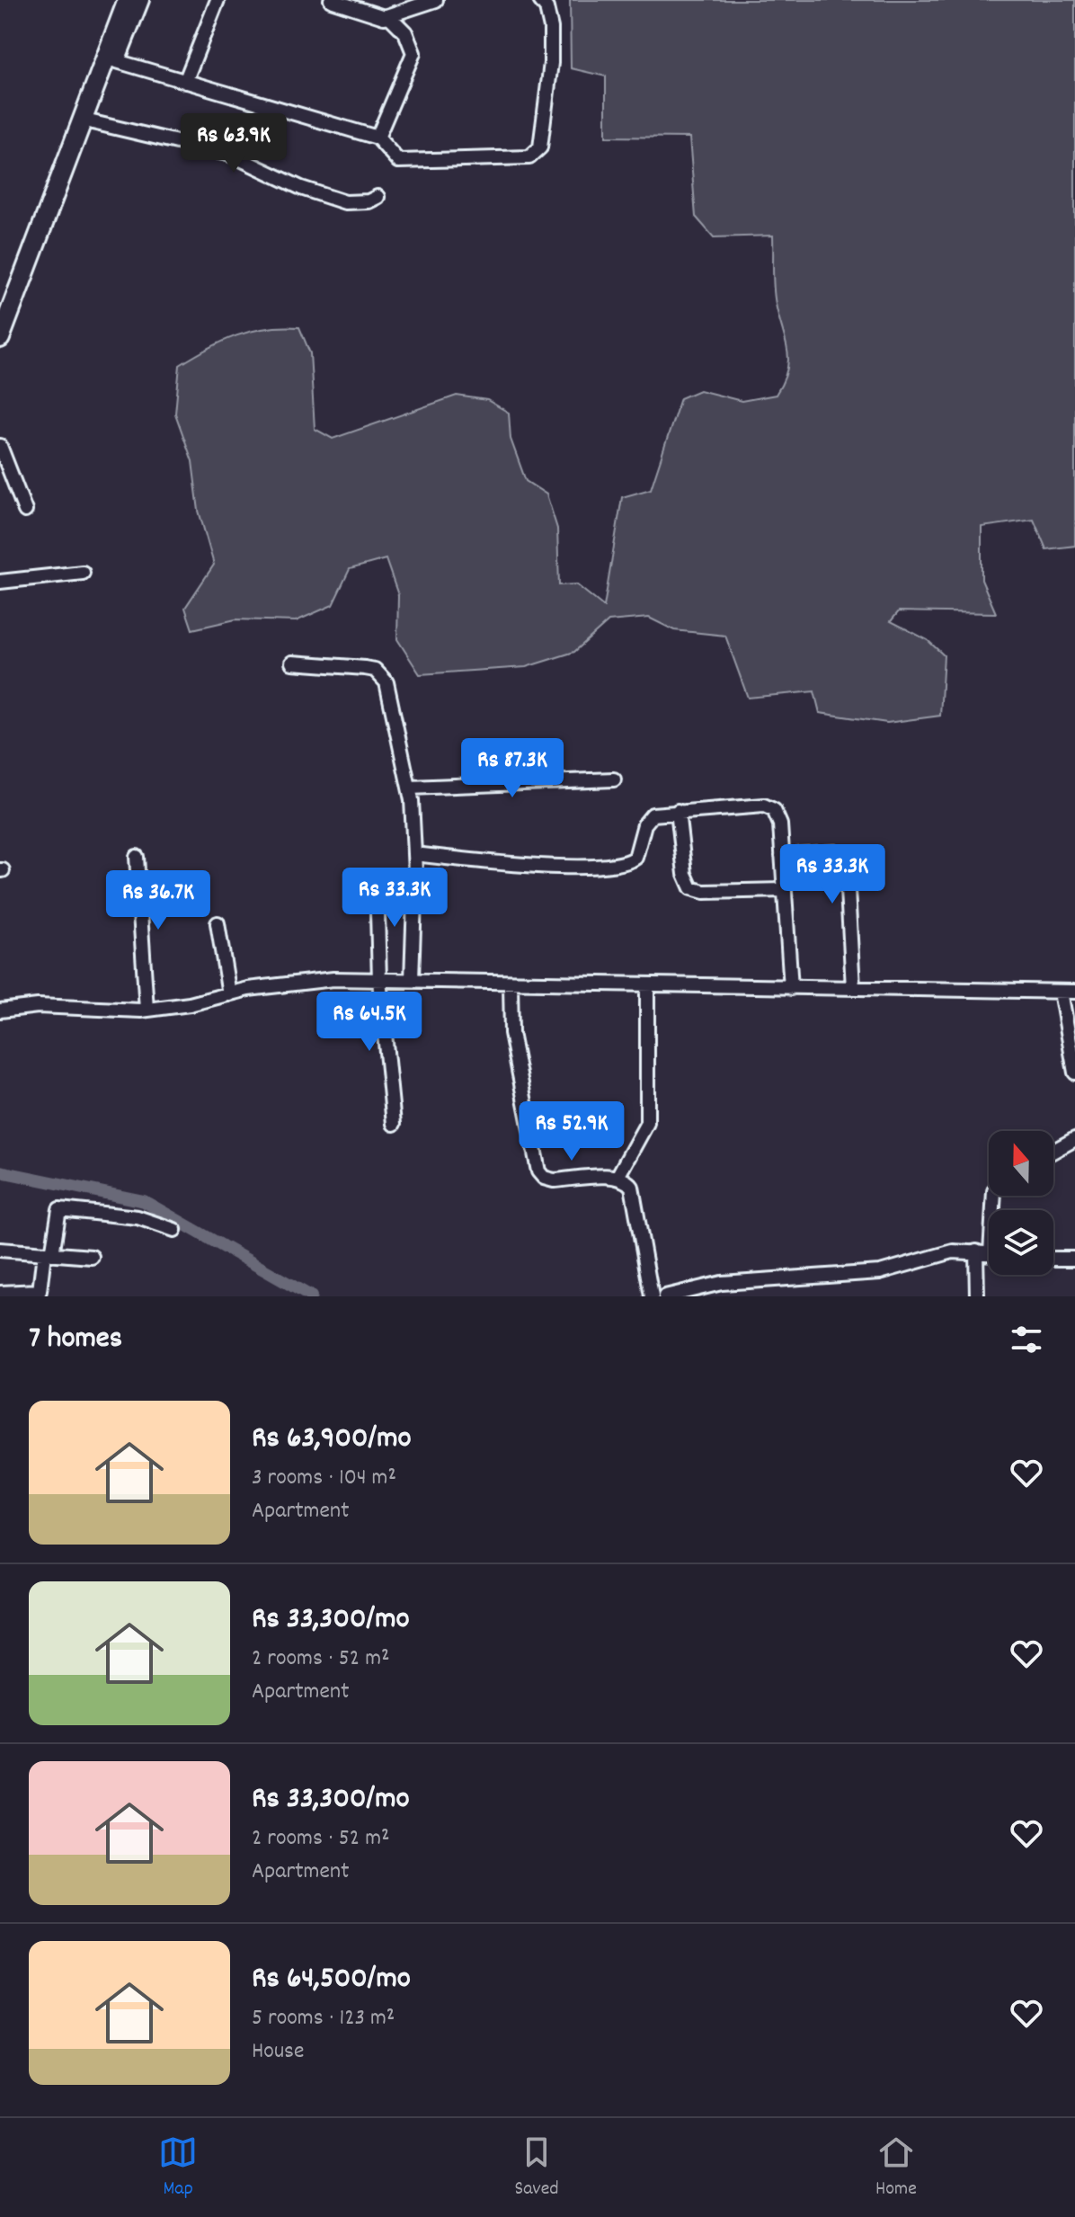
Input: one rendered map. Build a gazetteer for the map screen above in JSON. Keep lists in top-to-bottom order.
{
  "north": "top",
  "page": {
    "price": [
      "Rs 63.9K",
      "Rs 87.3K",
      "Rs 33.3K",
      "Rs 33.3K",
      "Rs 36.7K",
      "Rs 64.5K",
      "Rs 52.9K"
    ],
    "heading": "7 homes",
    "list": [
      {
        "name": "Rs 63,900/mo",
        "note": "3 rooms · 104 m² · Apartment"
      },
      {
        "name": "Rs 33,300/mo",
        "note": "2 rooms · 52 m² · Apartment"
      },
      {
        "name": "Rs 33,300/mo",
        "note": "2 rooms · 52 m² · Apartment"
      },
      {
        "name": "Rs 64,500/mo",
        "note": "5 rooms · 123 m² · House"
      }
    ],
    "tabs": ["Map", "Saved", "Home"]
  }
}
